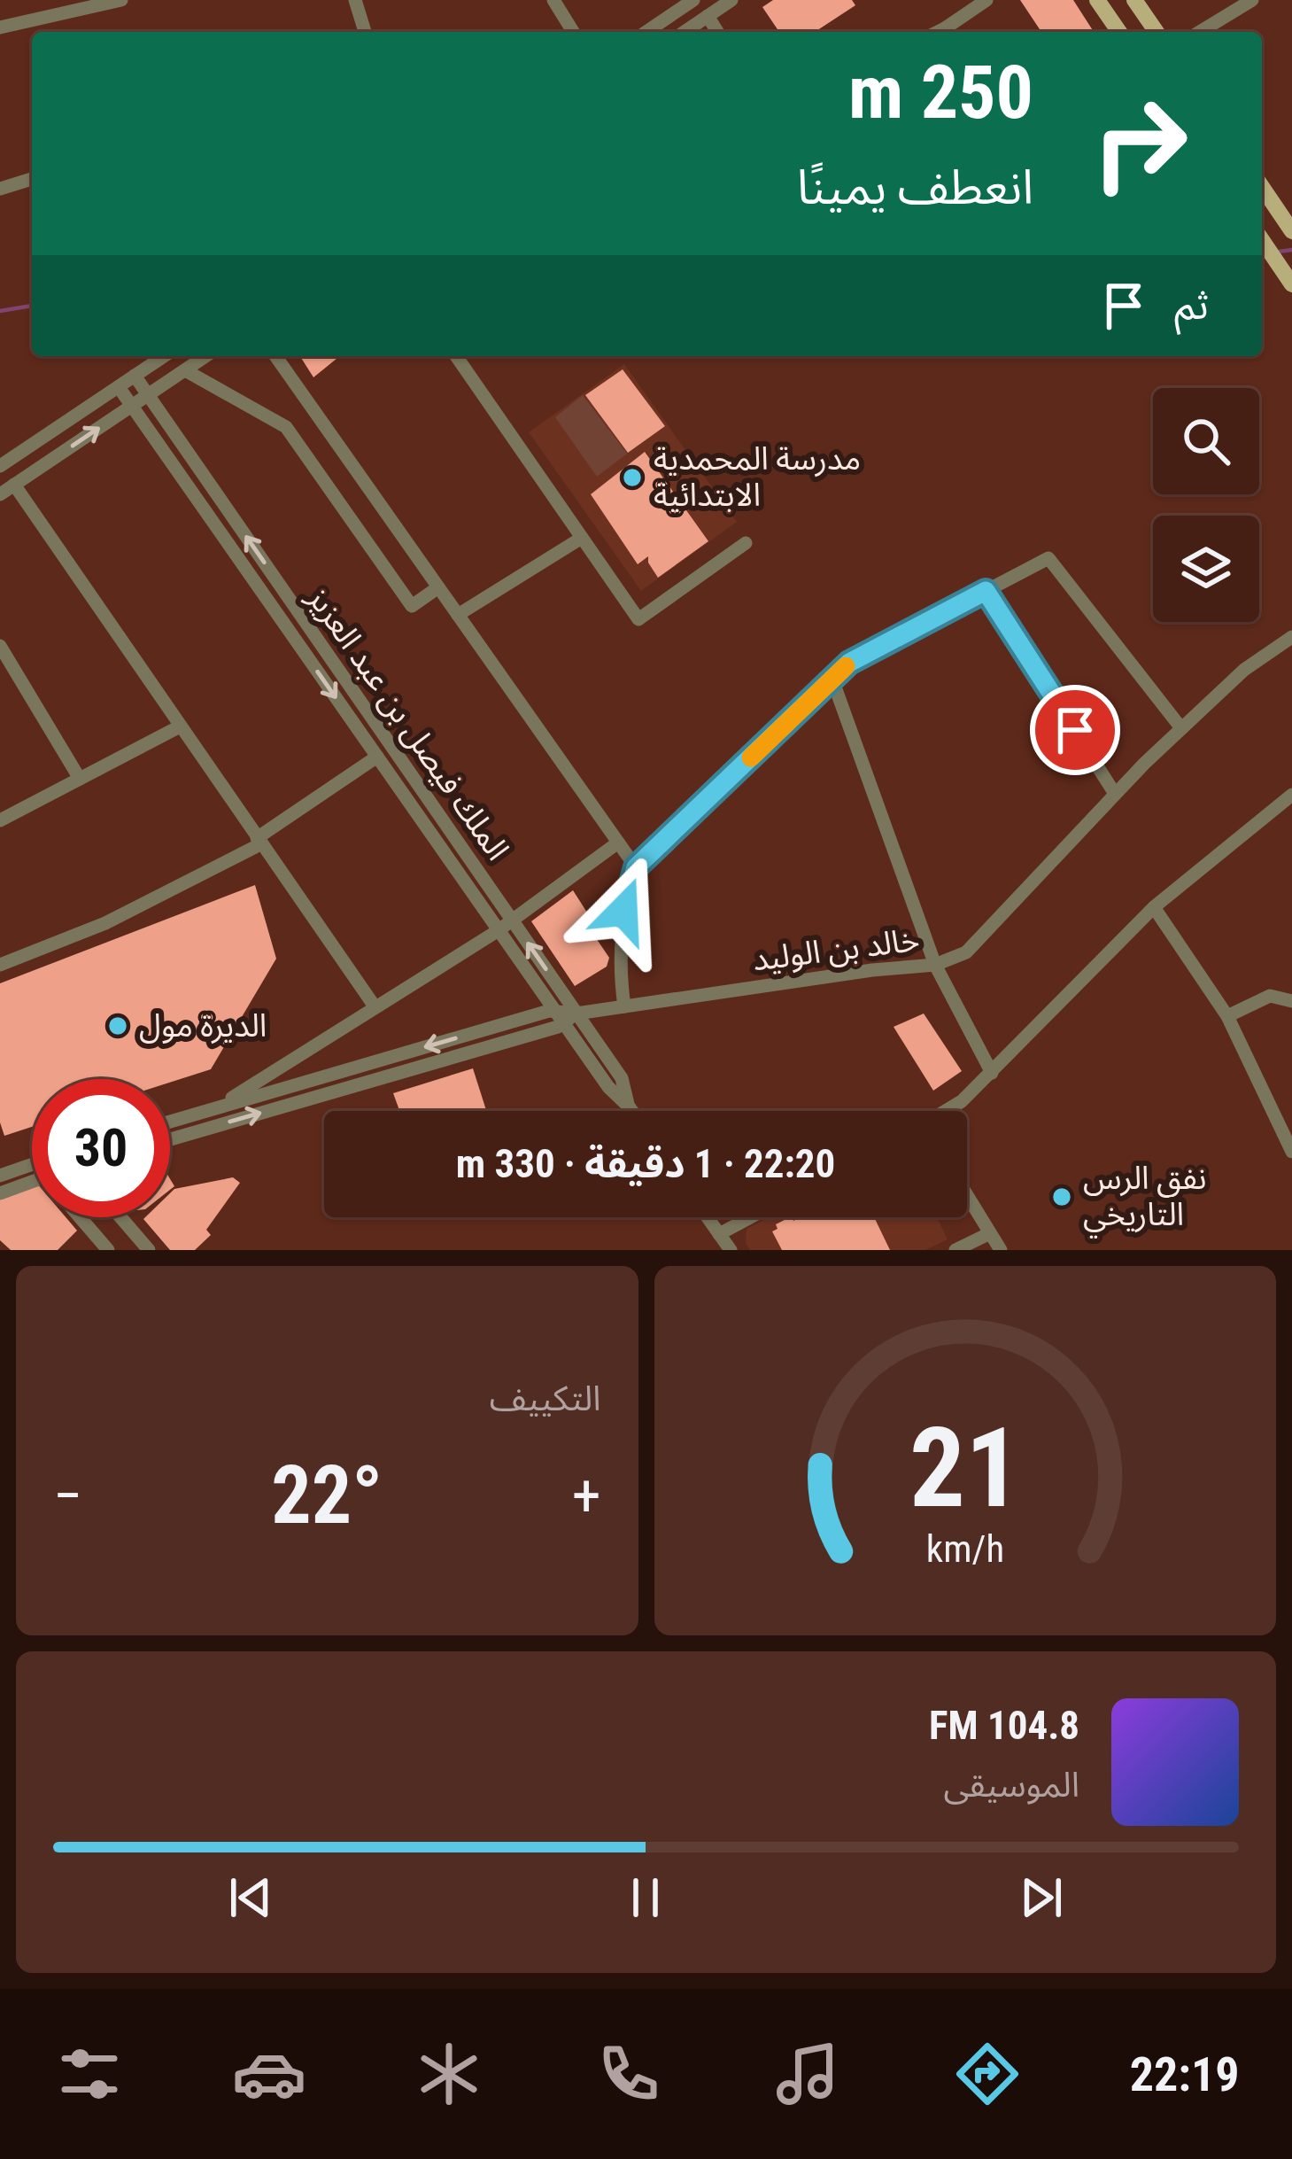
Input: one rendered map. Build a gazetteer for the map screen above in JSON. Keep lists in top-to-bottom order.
{
  "streets": {
    "street": ["الملك فيصل بن عبد العزيز", "خالد بن الوليد"]
  },
  "crossings": [
    ["الملك فيصل بن عبد العزيز", "خالد بن الوليد"]
  ],
  "places": ["مدرسة المحمدية الابتدائية", "الديرة مول", "نفق الرس التاريخي"],
  "page": {
    "turn": ["250 m", "انعطف يمينًا"],
    "then": "ثم",
    "limit": "30",
    "trip": "22:20 · 1 دقيقة · 330 m",
    "tile": "التكييف",
    "heat": ["−", "22°", "+"],
    "song": ["104.8 FM", "الموسيقى"],
    "tabs": "22:19",
    "gauge": ["21", "km/h"]
  }
}
